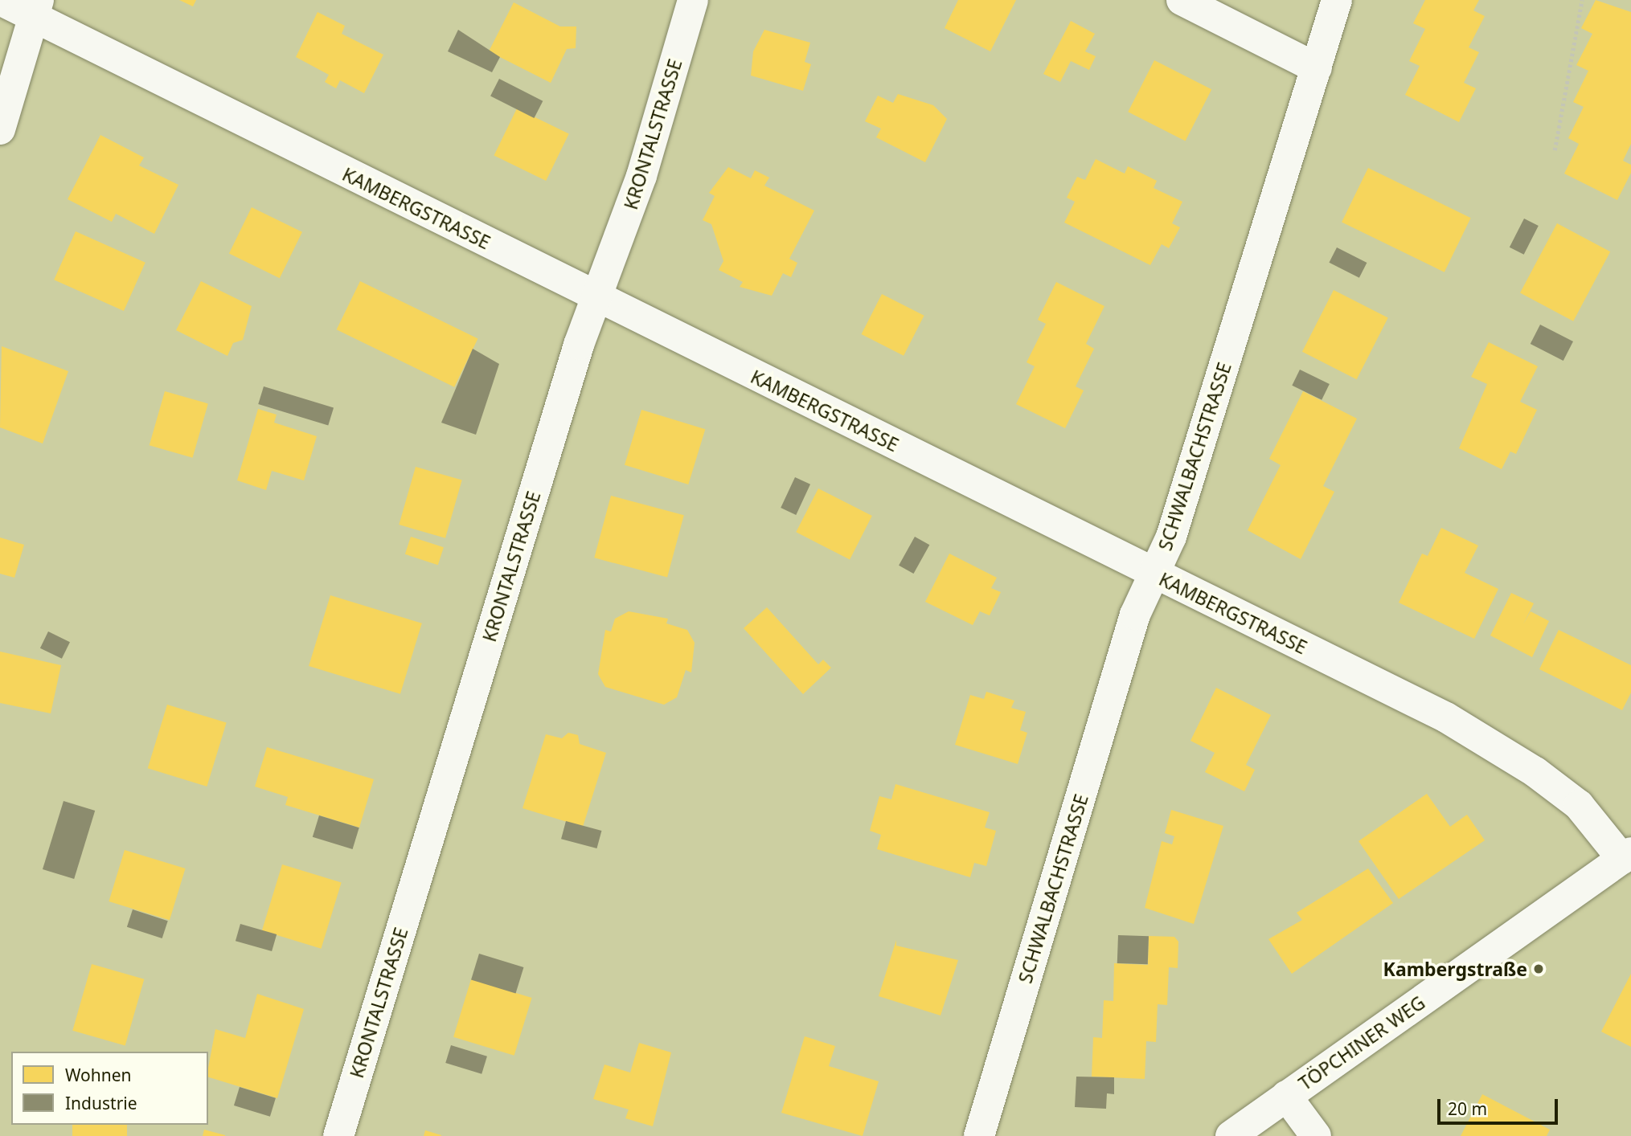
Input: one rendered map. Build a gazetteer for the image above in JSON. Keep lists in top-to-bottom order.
{
  "streets": {
    "street": [
      "KRONTALSTRASSE",
      "KAMBERGSTRASSE",
      "SCHWALBACHSTRASSE",
      "TÖPCHINER WEG"
    ]
  },
  "crossings": [
    ["KRONTALSTRASSE", "KAMBERGSTRASSE"],
    ["KAMBERGSTRASSE", "SCHWALBACHSTRASSE"],
    ["KAMBERGSTRASSE", "TÖPCHINER WEG"]
  ],
  "places": ["Kambergstraße"],
  "legend": ["Wohnen", "Industrie"],
  "scale_bar": "20 m"
}
